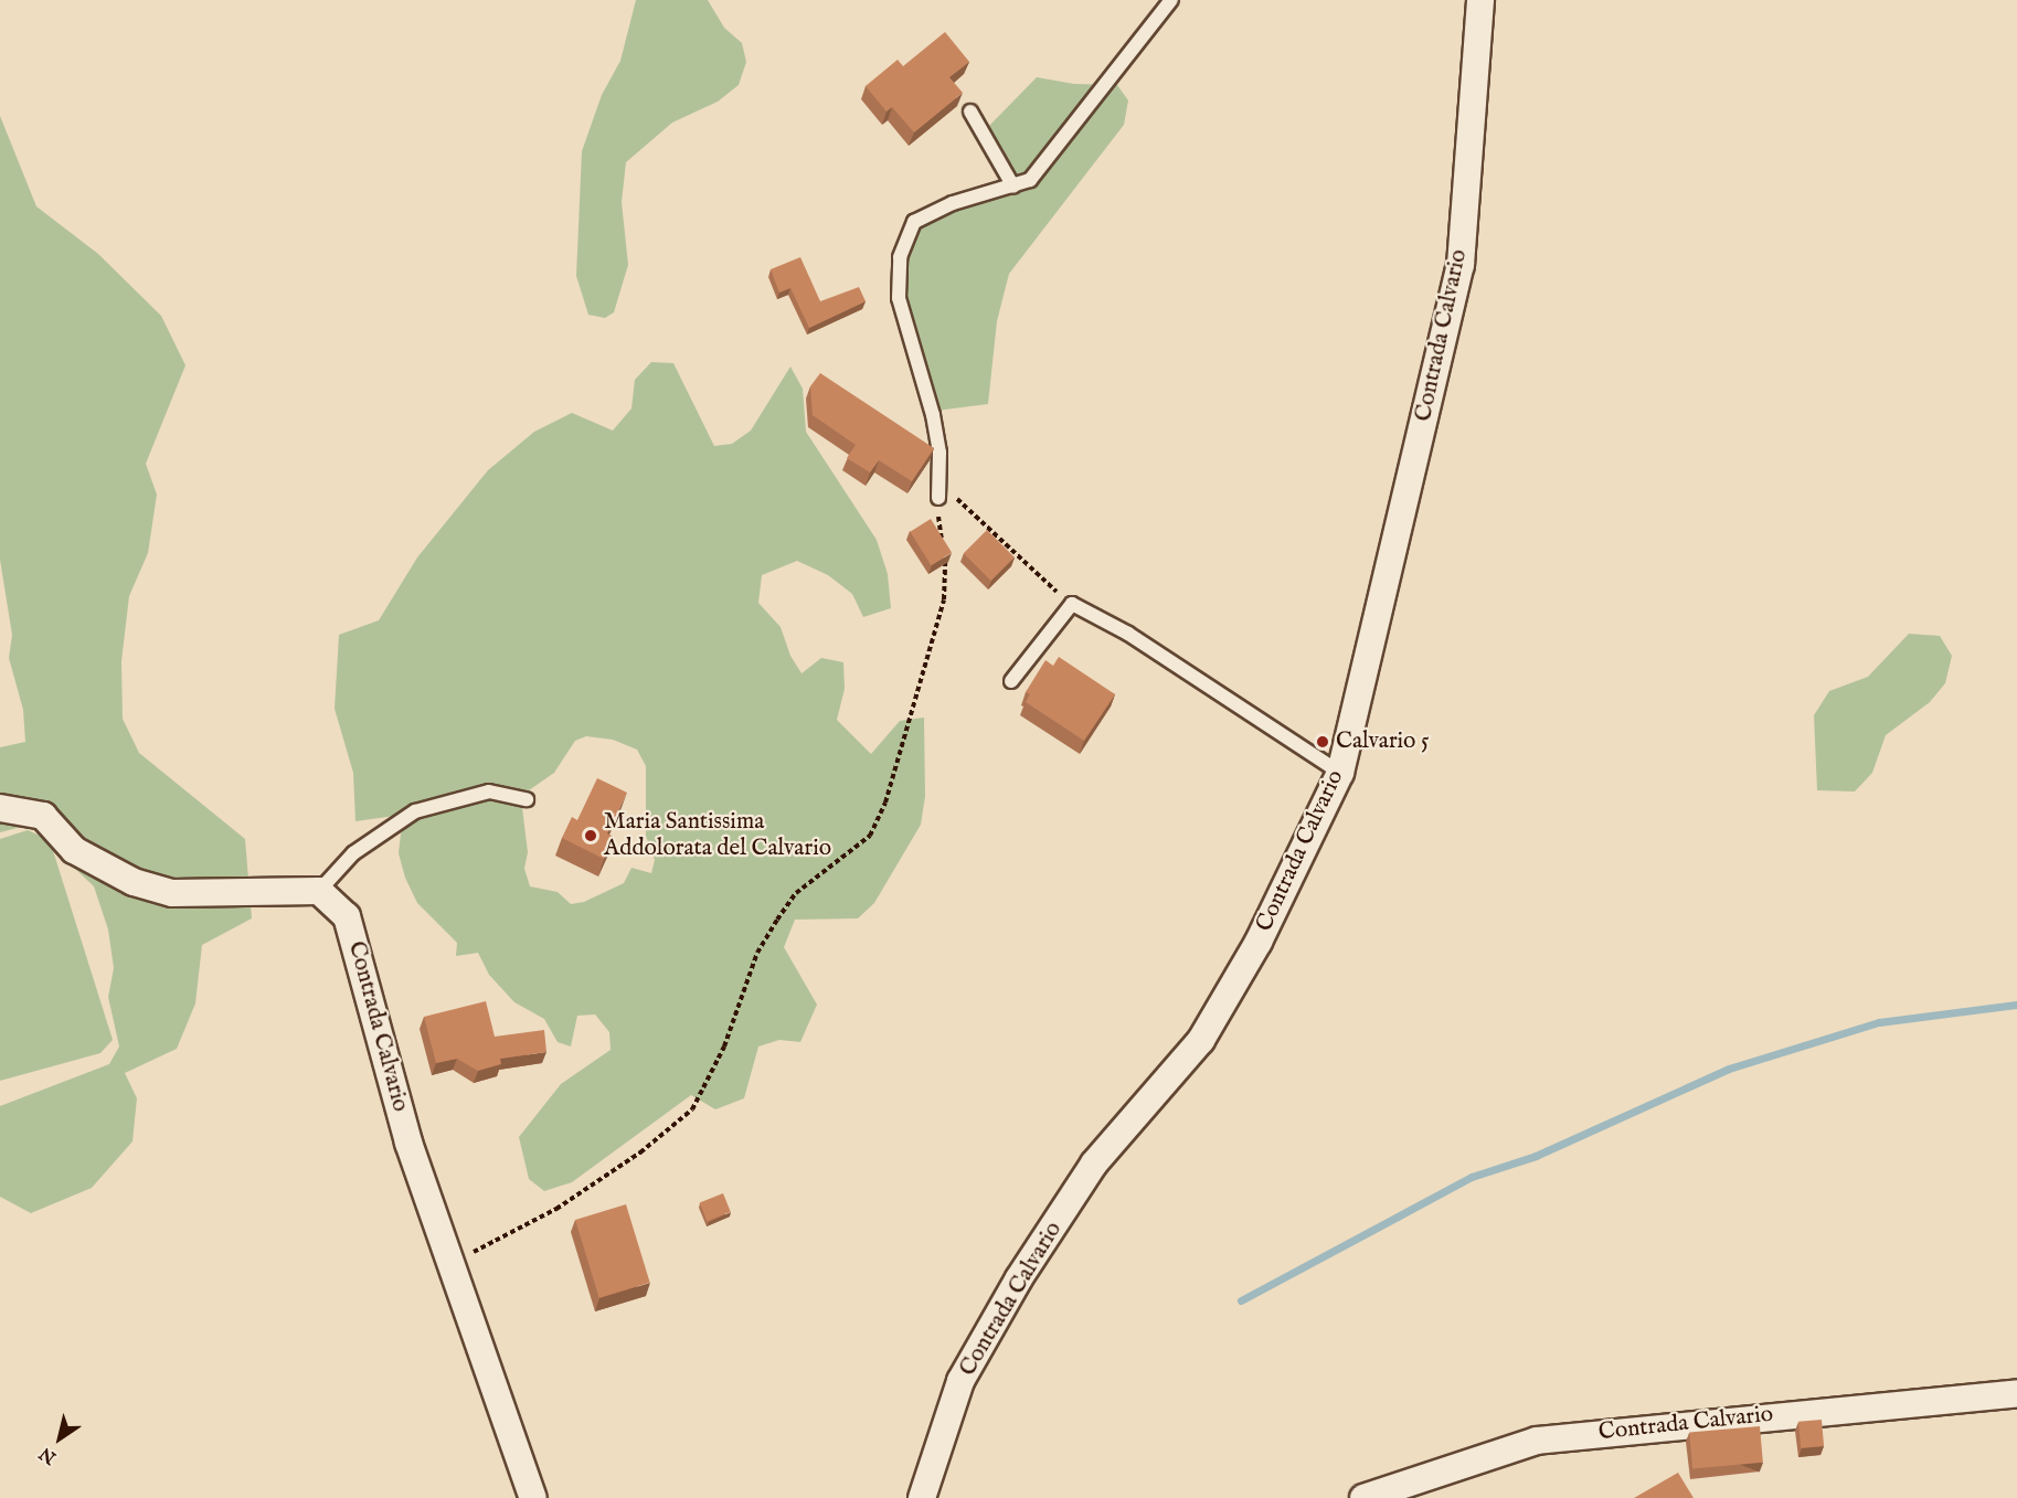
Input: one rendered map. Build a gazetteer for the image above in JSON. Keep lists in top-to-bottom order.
{
  "streets": {
    "street": ["Contrada Calvario"]
  },
  "places": ["Calvario 5", "Maria Santissima Addolorata del Calvario"],
  "north": "bottom left"
}
